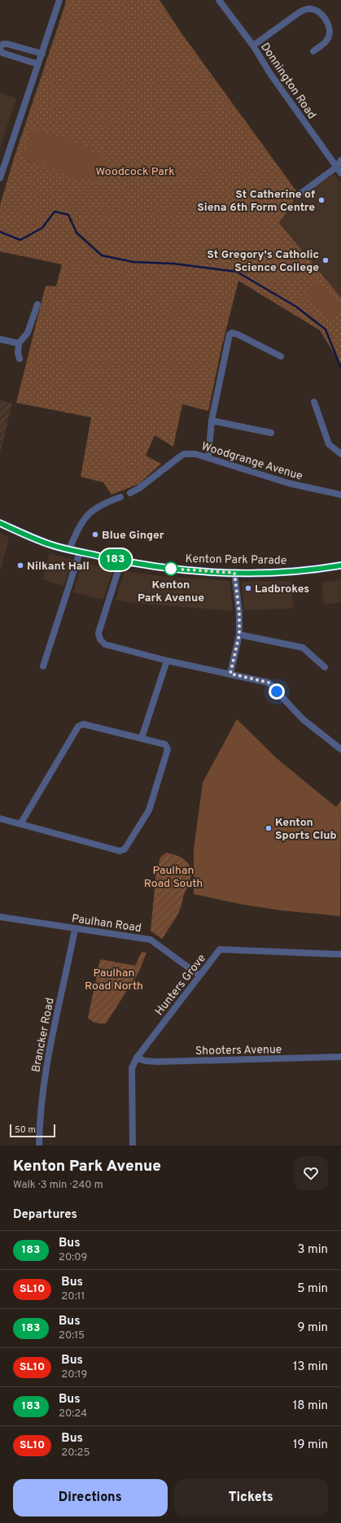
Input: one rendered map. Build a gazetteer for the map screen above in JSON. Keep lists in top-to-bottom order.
{
  "streets": {
    "main road": ["Kenton Park Parade"],
    "street": [
      "Donnington Road",
      "Woodgrange Avenue",
      "Paulhan Road",
      "Hunters Grove",
      "Brancker Road",
      "Shooters Avenue"
    ]
  },
  "crossings": [
    ["Paulhan Road", "Hunters Grove"],
    ["Paulhan Road", "Brancker Road"],
    ["Hunters Grove", "Shooters Avenue"]
  ],
  "parks": ["Woodcock Park", "Paulhan Road South", "Paulhan Road North"],
  "places": [
    "St Catherine of Siena 6th Form Centre",
    "St Gregory's Catholic Science College",
    "Blue Ginger",
    "Nilkant Hall",
    "Kenton Park Avenue",
    "Ladbrokes",
    "Kenton Sports Club"
  ],
  "lines": ["bus line 183"],
  "scale_bar": "50 m",
  "page": {
    "on_map": "183",
    "scale": "50 m",
    "heading": [
      ["Kenton Park Avenue", "Walk · 3 min · 240 m"],
      "Departures"
    ],
    "list": [
      {
        "mark": "183",
        "name": "Bus",
        "note": "20:09",
        "value": "3 min"
      },
      {
        "mark": "SL10",
        "name": "Bus",
        "note": "20:11",
        "value": "5 min"
      },
      {
        "mark": "183",
        "name": "Bus",
        "note": "20:15",
        "value": "9 min"
      },
      {
        "mark": "SL10",
        "name": "Bus",
        "note": "20:19",
        "value": "13 min"
      },
      {
        "mark": "183",
        "name": "Bus",
        "note": "20:24",
        "value": "18 min"
      },
      {
        "mark": "SL10",
        "name": "Bus",
        "note": "20:25",
        "value": "19 min"
      }
    ],
    "buttons": ["Directions", "Tickets"]
  }
}
